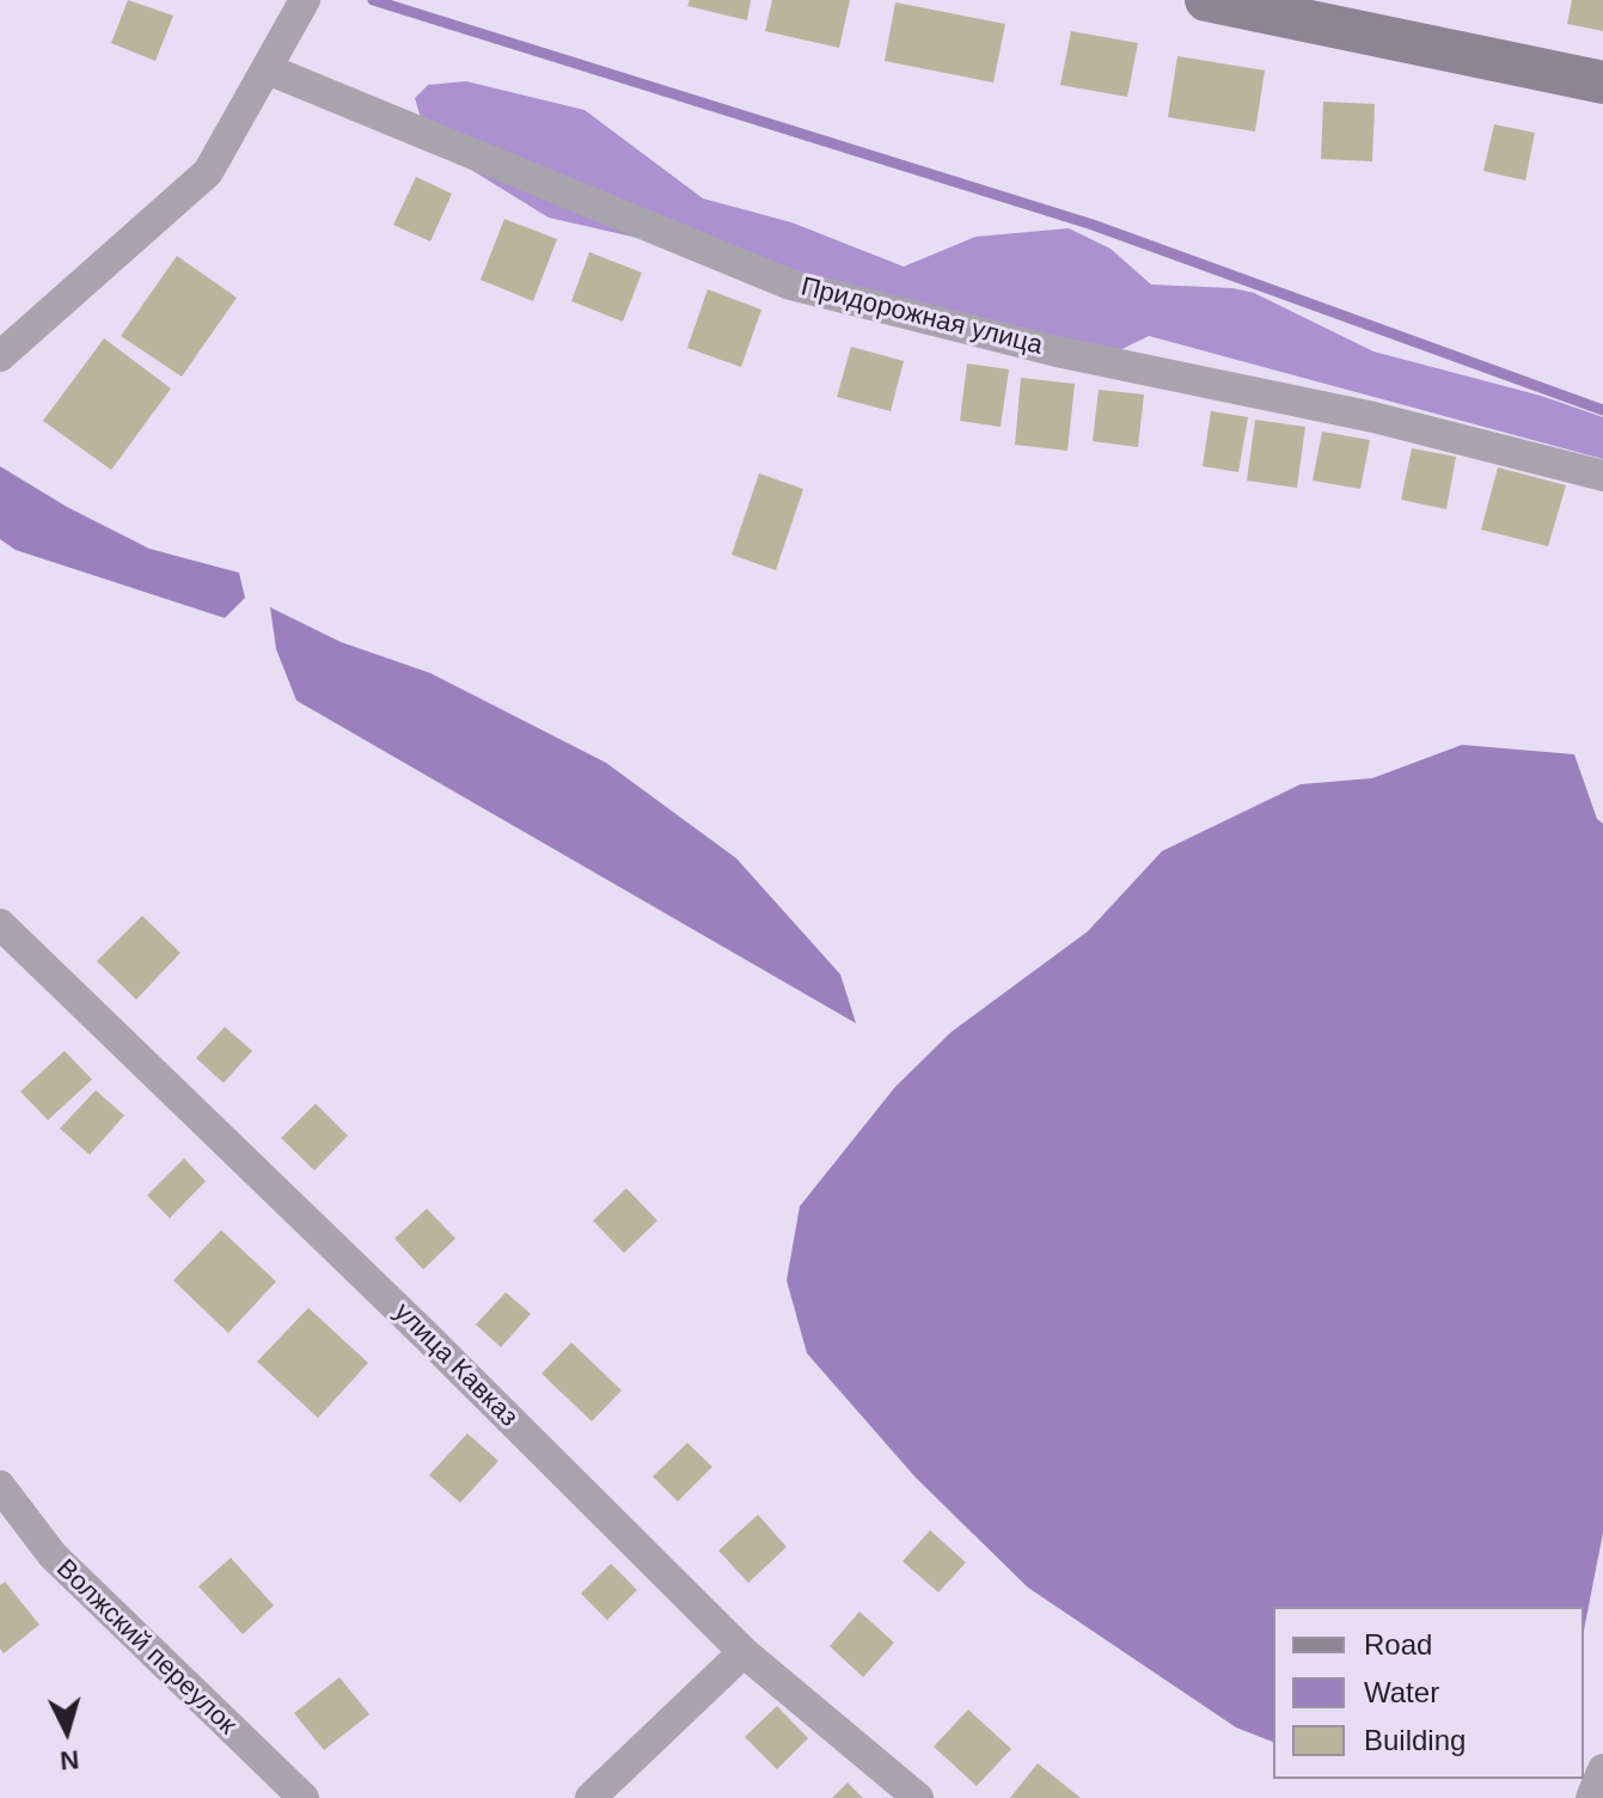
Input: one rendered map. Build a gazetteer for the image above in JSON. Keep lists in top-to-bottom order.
{
  "streets": {
    "street": ["Придорожная улица", "улица Кавказ", "Волжский переулок"]
  },
  "legend": ["Road", "Water", "Building"],
  "north": "bottom"
}
